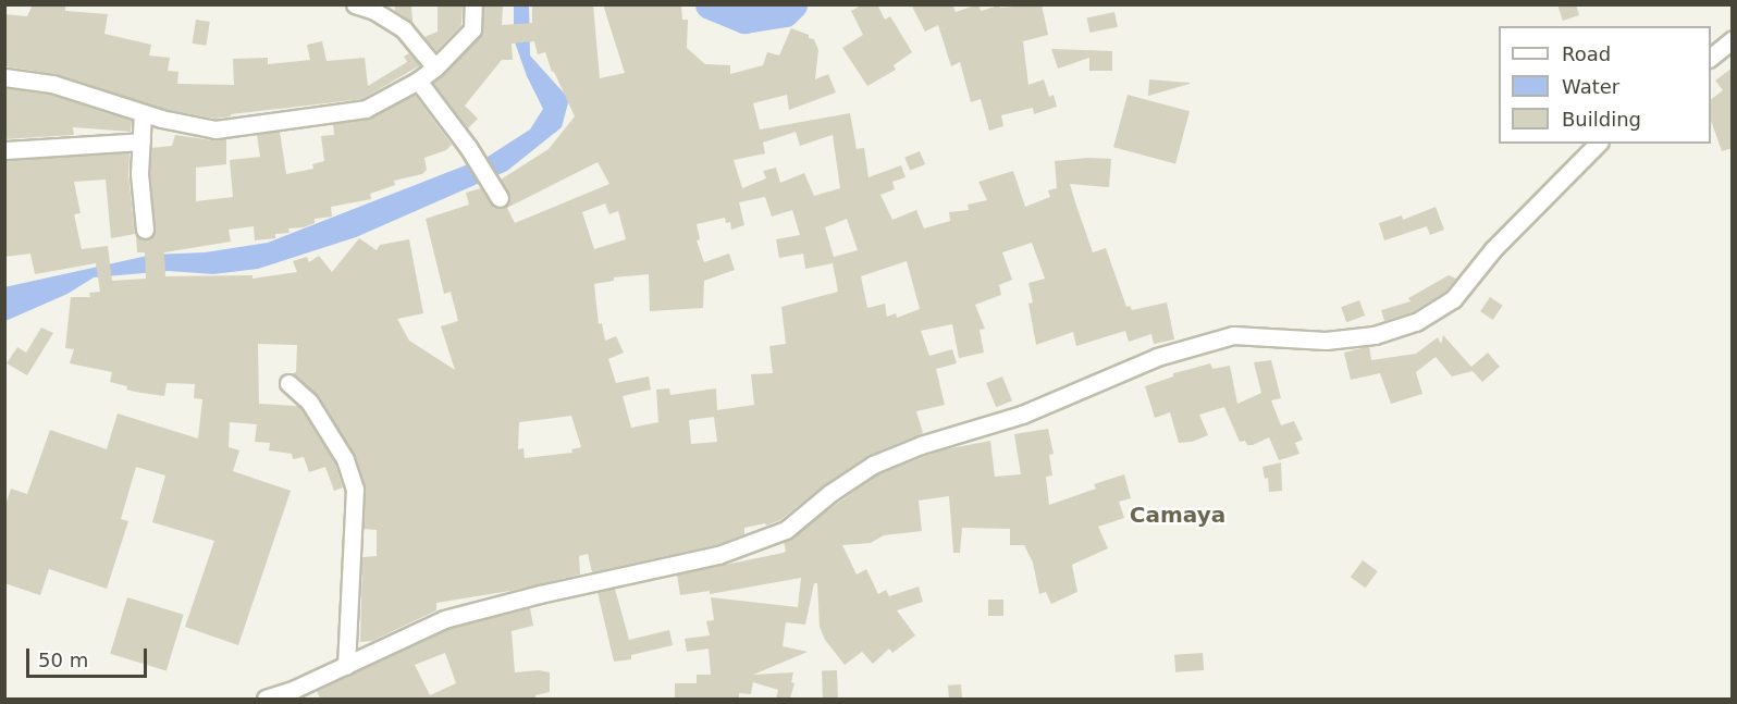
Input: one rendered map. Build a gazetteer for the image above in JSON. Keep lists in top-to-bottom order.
{
  "districts": ["Camaya"],
  "legend": ["Road", "Water", "Building"],
  "scale_bar": "50 m"
}
